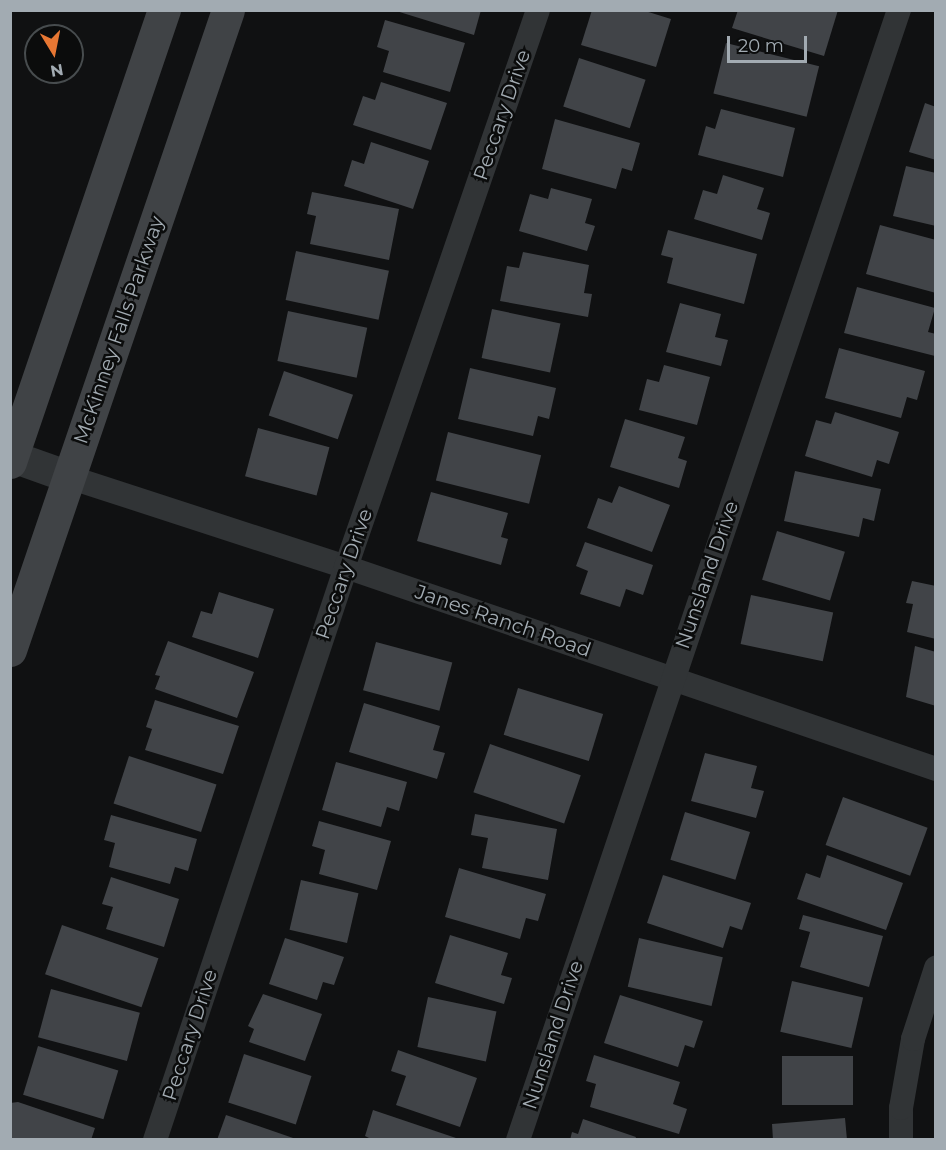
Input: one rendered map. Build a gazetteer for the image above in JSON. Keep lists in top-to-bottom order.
{
  "streets": {
    "main road": ["McKinney Falls Parkway"],
    "street": ["Peccary Drive", "Nunsland Drive", "Janes Ranch Road"]
  },
  "crossings": [
    ["Peccary Drive", "Janes Ranch Road"],
    ["McKinney Falls Parkway", "Janes Ranch Road"],
    ["Nunsland Drive", "Janes Ranch Road"]
  ],
  "scale_bar": "20 m",
  "north": "bottom"
}
